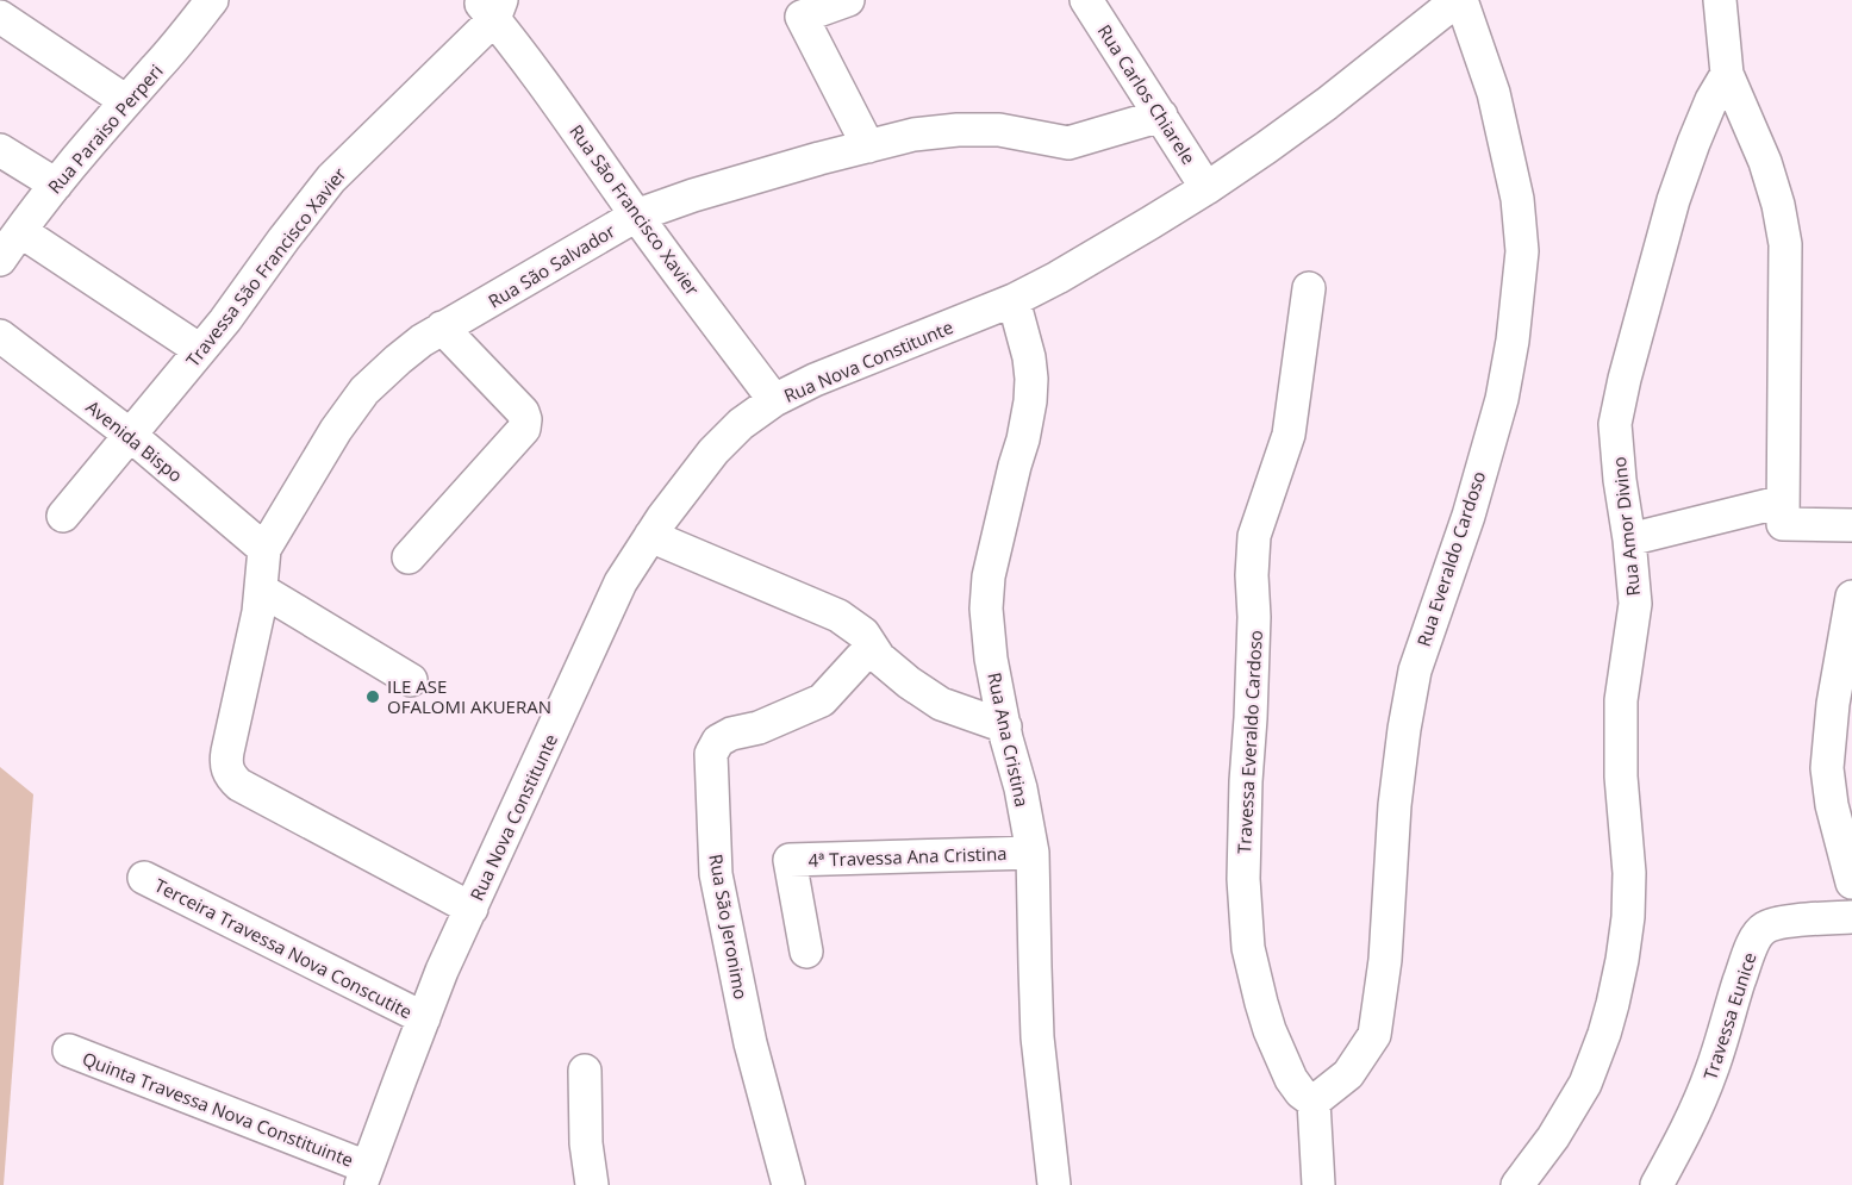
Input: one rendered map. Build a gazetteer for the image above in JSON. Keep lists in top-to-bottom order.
{
  "streets": {
    "street": [
      "Rua Carlos Chiarele",
      "Rua Paraiso Perperi",
      "Rua São Francisco Xavier",
      "Rua São Salvador",
      "Travessa São Francisco Xavier",
      "Rua Nova Constitunte",
      "Avenida Bispo",
      "Rua Amor Divino",
      "Rua Everaldo Cardoso",
      "Rua Ana Cristina",
      "Travessa Everaldo Cardoso",
      "4ª Travessa Ana Cristina",
      "Rua São Jeronimo",
      "Terceira Travessa Nova Conscutite",
      "Travessa Eunice",
      "Quinta Travessa Nova Constituinte"
    ]
  },
  "crossings": [
    ["Rua Carlos Chiarele", "Rua São Salvador"],
    ["Rua Carlos Chiarele", "Rua Nova Constitunte"],
    ["Rua São Francisco Xavier", "Rua São Salvador"],
    ["Rua São Francisco Xavier", "Travessa São Francisco Xavier"],
    ["Rua São Francisco Xavier", "Rua Nova Constitunte"],
    ["Rua São Salvador", "Rua Nova Constitunte"],
    ["Rua São Salvador", "Avenida Bispo"],
    ["Travessa São Francisco Xavier", "Avenida Bispo"],
    ["Rua Nova Constitunte", "Rua Everaldo Cardoso"],
    ["Rua Nova Constitunte", "Rua Ana Cristina"],
    ["Rua Nova Constitunte", "Terceira Travessa Nova Conscutite"],
    ["Rua Nova Constitunte", "Quinta Travessa Nova Constituinte"],
    ["Rua Everaldo Cardoso", "Travessa Everaldo Cardoso"],
    ["Rua Ana Cristina", "4ª Travessa Ana Cristina"]
  ],
  "places": ["ILE ASE OFALOMI AKUERAN"]
}
